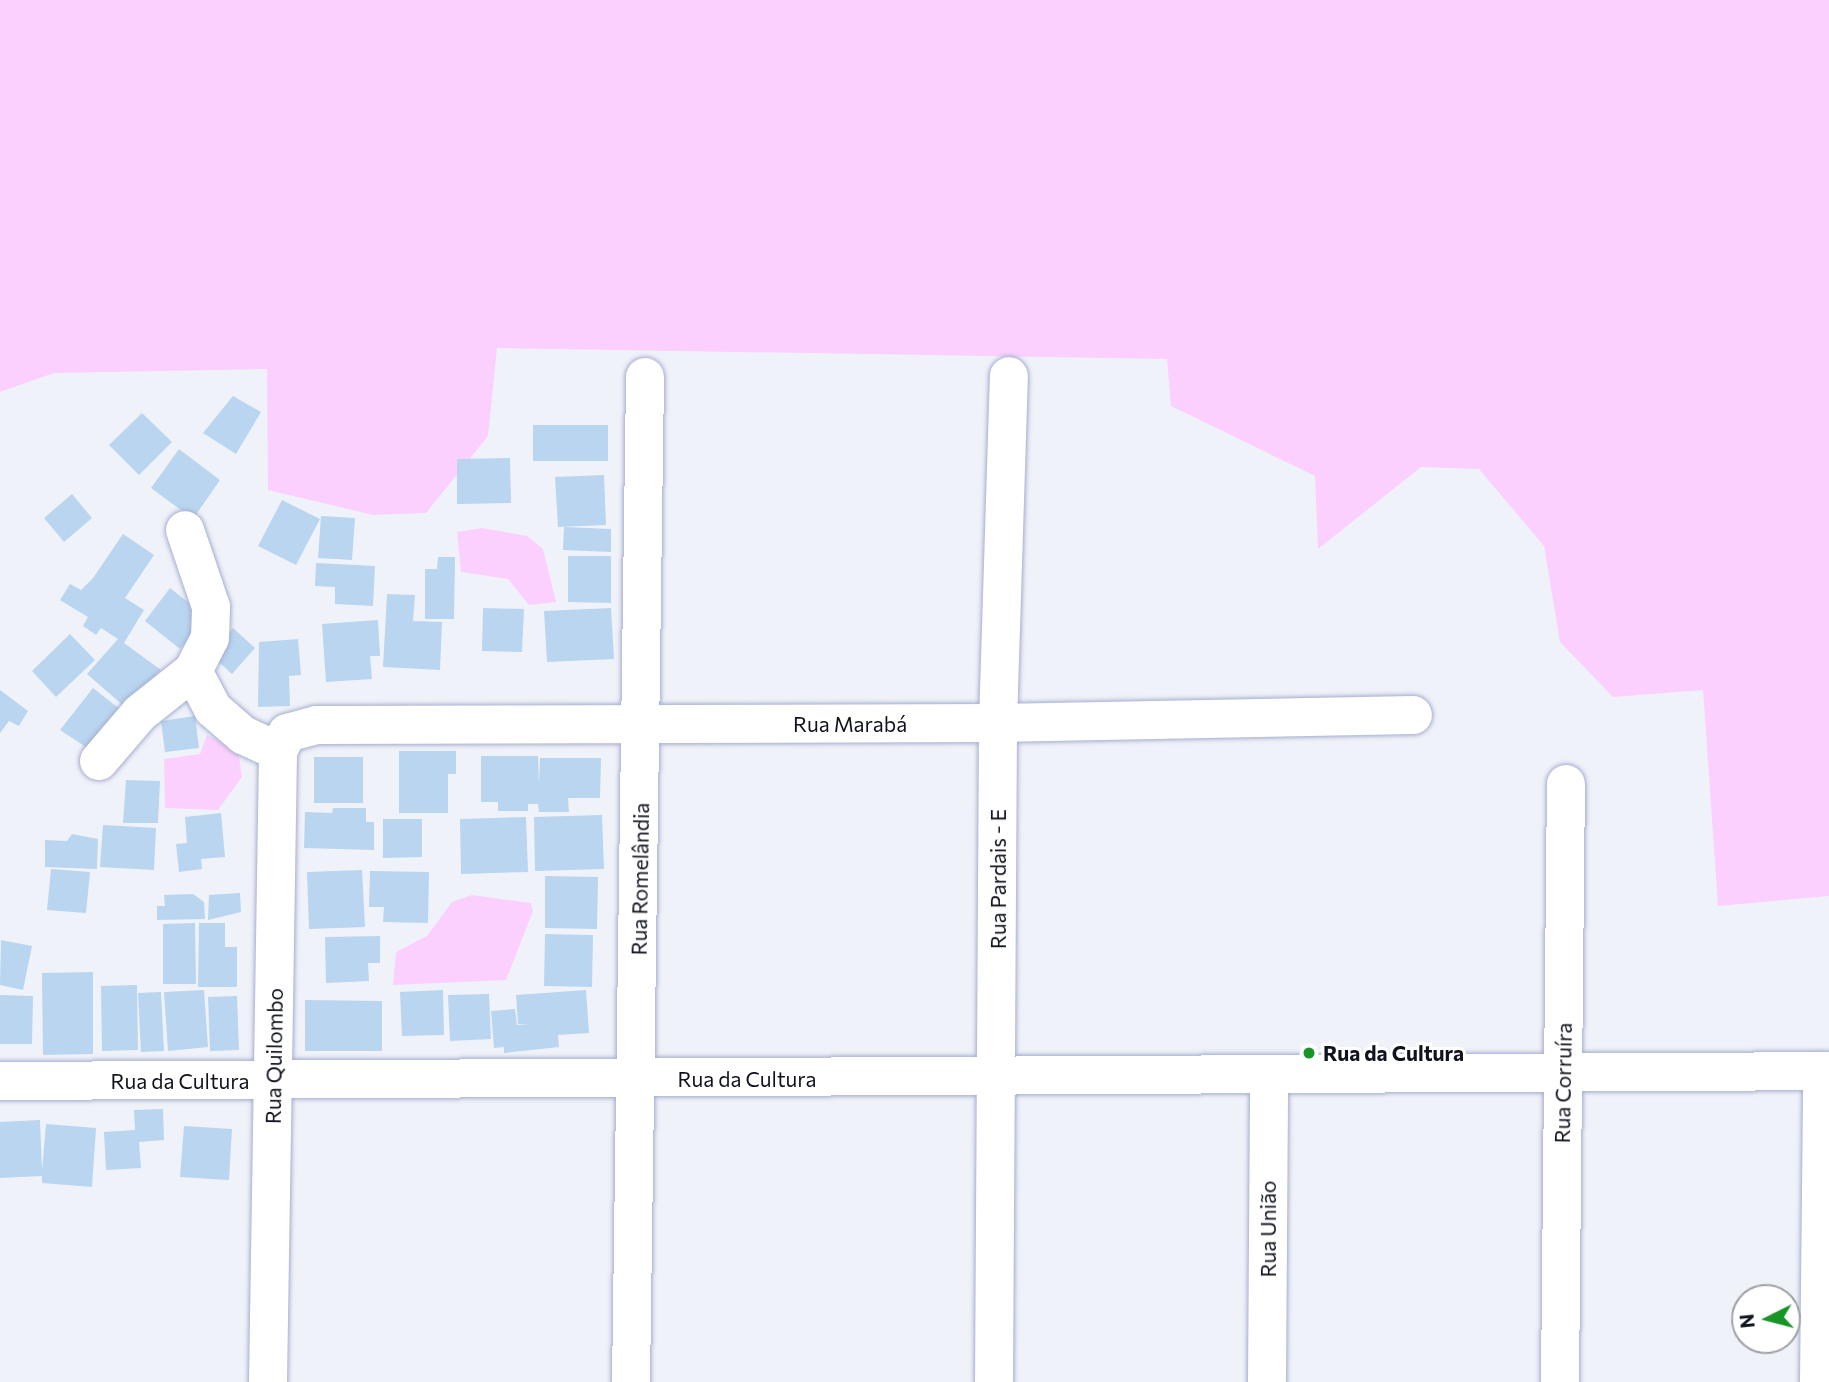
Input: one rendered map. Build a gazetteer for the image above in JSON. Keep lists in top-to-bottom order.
{
  "streets": {
    "street": [
      "Rua Marabá",
      "Rua Romelândia",
      "Rua Pardais - E",
      "Rua Quilombo",
      "Rua da Cultura",
      "Rua Corruíra",
      "Rua União"
    ]
  },
  "crossings": [
    ["Rua Marabá", "Rua Romelândia"],
    ["Rua Marabá", "Rua Pardais - E"],
    ["Rua Marabá", "Rua Quilombo"],
    ["Rua Romelândia", "Rua da Cultura"],
    ["Rua Pardais - E", "Rua da Cultura"],
    ["Rua Quilombo", "Rua da Cultura"],
    ["Rua da Cultura", "Rua Corruíra"],
    ["Rua da Cultura", "Rua União"]
  ],
  "places": ["Rua da Cultura"],
  "north": "left"
}
